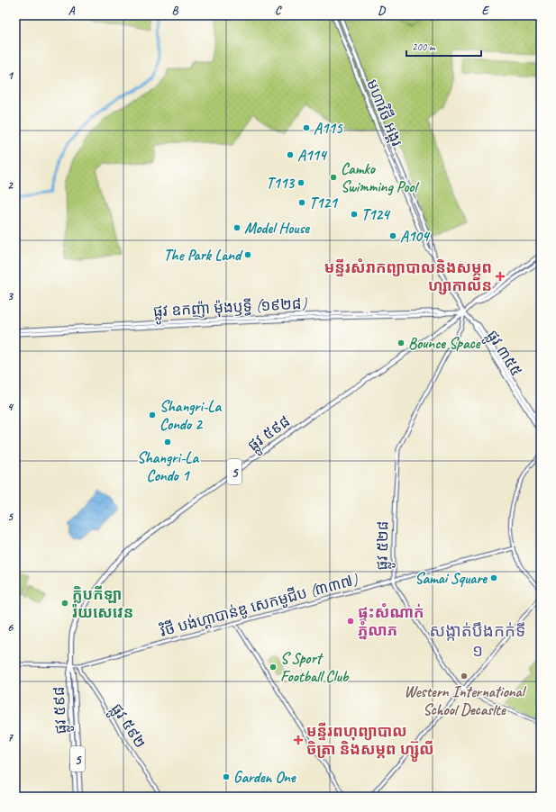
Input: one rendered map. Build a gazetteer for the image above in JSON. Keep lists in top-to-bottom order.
{
  "streets": {
    "main road": [
      "មហាវិថី អង្គរ",
      "ផ្លូវ ឧកញ៉ា ម៉ុងឫទ្ធី (១៩២៨)",
      "ផ្លូវ ៣៥៥",
      "ផ្លូវ ៥៩៨",
      "5"
    ],
    "street": ["ផ្លូវ ៥២៨", "វិថី បង់ហ្គាបាន់ឌូ សេកមូជីប (៣៣៧)", "ផ្លូវ ៥៩២"]
  },
  "crossings": [
    ["មហាវិថី អង្គរ", "ផ្លូវ ឧកញ៉ា ម៉ុងឫទ្ធី (១៩២៨)"],
    ["មហាវិថី អង្គរ", "ផ្លូវ ៣៥៥"],
    ["មហាវិថី អង្គរ", "ផ្លូវ ៥៩៨"],
    ["មហាវិថី អង្គរ", "ផ្លូវ ៥២៨"],
    ["ផ្លូវ ឧកញ៉ា ម៉ុងឫទ្ធី (១៩២៨)", "ផ្លូវ ៣៥៥"],
    ["ផ្លូវ ឧកញ៉ា ម៉ុងឫទ្ធី (១៩២៨)", "ផ្លូវ ៥៩៨"],
    ["ផ្លូវ ឧកញ៉ា ម៉ុងឫទ្ធី (១៩២៨)", "ផ្លូវ ៥២៨"],
    ["ផ្លូវ ៣៥៥", "ផ្លូវ ៥៩៨"],
    ["ផ្លូវ ៣៥៥", "ផ្លូវ ៥២៨"],
    ["ផ្លូវ ៥៩៨", "ផ្លូវ ៥២៨"],
    ["ផ្លូវ ៥៩៨", "វិថី បង់ហ្គាបាន់ឌូ សេកមូជីប (៣៣៧)"],
    ["ផ្លូវ ៥២៨", "វិថី បង់ហ្គាបាន់ឌូ សេកមូជីប (៣៣៧)"],
    ["វិថី បង់ហ្គាបាន់ឌូ សេកមូជីប (៣៣៧)", "ផ្លូវ ៥៩២"]
  ],
  "districts": ["សង្កាត់បឹងកក់ទី ១"],
  "places": {
    "other": [
      "A115",
      "A114",
      "Camko Swimming Pool",
      "T113",
      "T121",
      "T124",
      "Model House",
      "A104",
      "The Park Land",
      "Bounce Space",
      "Shangri-La Condo 2",
      "Shangri-La Condo 1",
      "Samai Square",
      "ក្លិបកីឡា រ៉យសេវេន",
      "ផ្ទះសំណាក់ ភ្នំលាភ",
      "S Sport Football Club",
      "Western International School Decaslte",
      "Garden One"
    ],
    "health": ["មន្ទីរសំរាកព្យាបាលនិងសម្ភព ហ្សាកាលីន", "មន្ទីរពហុព្យាបាល ចិត្រា និងសម្ភព ហ្ស៊ូលី"]
  },
  "scale_bar": "200 m",
  "grid": {
    "columns": [
      "A",
      "B",
      "C",
      "D",
      "E"
    ],
    "rows": [
      "1",
      "2",
      "3",
      "4",
      "5",
      "6",
      "7"
    ]
  }
}
